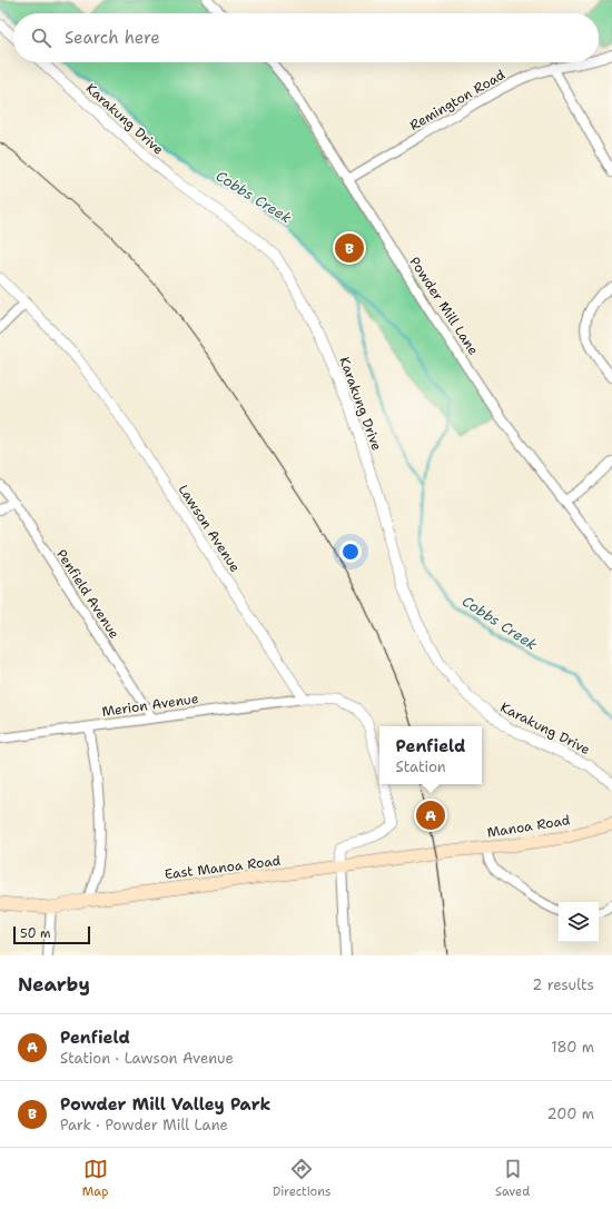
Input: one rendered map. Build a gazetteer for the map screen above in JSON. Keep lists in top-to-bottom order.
{
  "streets": {
    "main road": ["Manoa Road", "East Manoa Road"],
    "street": [
      "Remington Road",
      "Karakung Drive",
      "Powder Mill Lane",
      "Lawson Avenue",
      "Penfield Avenue",
      "Merion Avenue"
    ]
  },
  "crossings": [
    ["Remington Road", "Powder Mill Lane"],
    ["Lawson Avenue", "Merion Avenue"],
    ["Penfield Avenue", "Merion Avenue"],
    ["Manoa Road", "East Manoa Road"]
  ],
  "water": ["Cobbs Creek"],
  "scale_bar": "50 m",
  "page": {
    "search": "Search here",
    "pins": ["B", "A"],
    "popup": ["Penfield", "Station"],
    "scale": "50 m",
    "heading": ["Nearby", "2 results"],
    "list": [
      {
        "mark": "A",
        "name": "Penfield",
        "note": "Station · Lawson Avenue",
        "value": "180 m"
      },
      {
        "mark": "B",
        "name": "Powder Mill Valley Park",
        "note": "Park · Powder Mill Lane",
        "value": "200 m"
      }
    ],
    "nav": ["Map", "Directions", "Saved"]
  }
}
